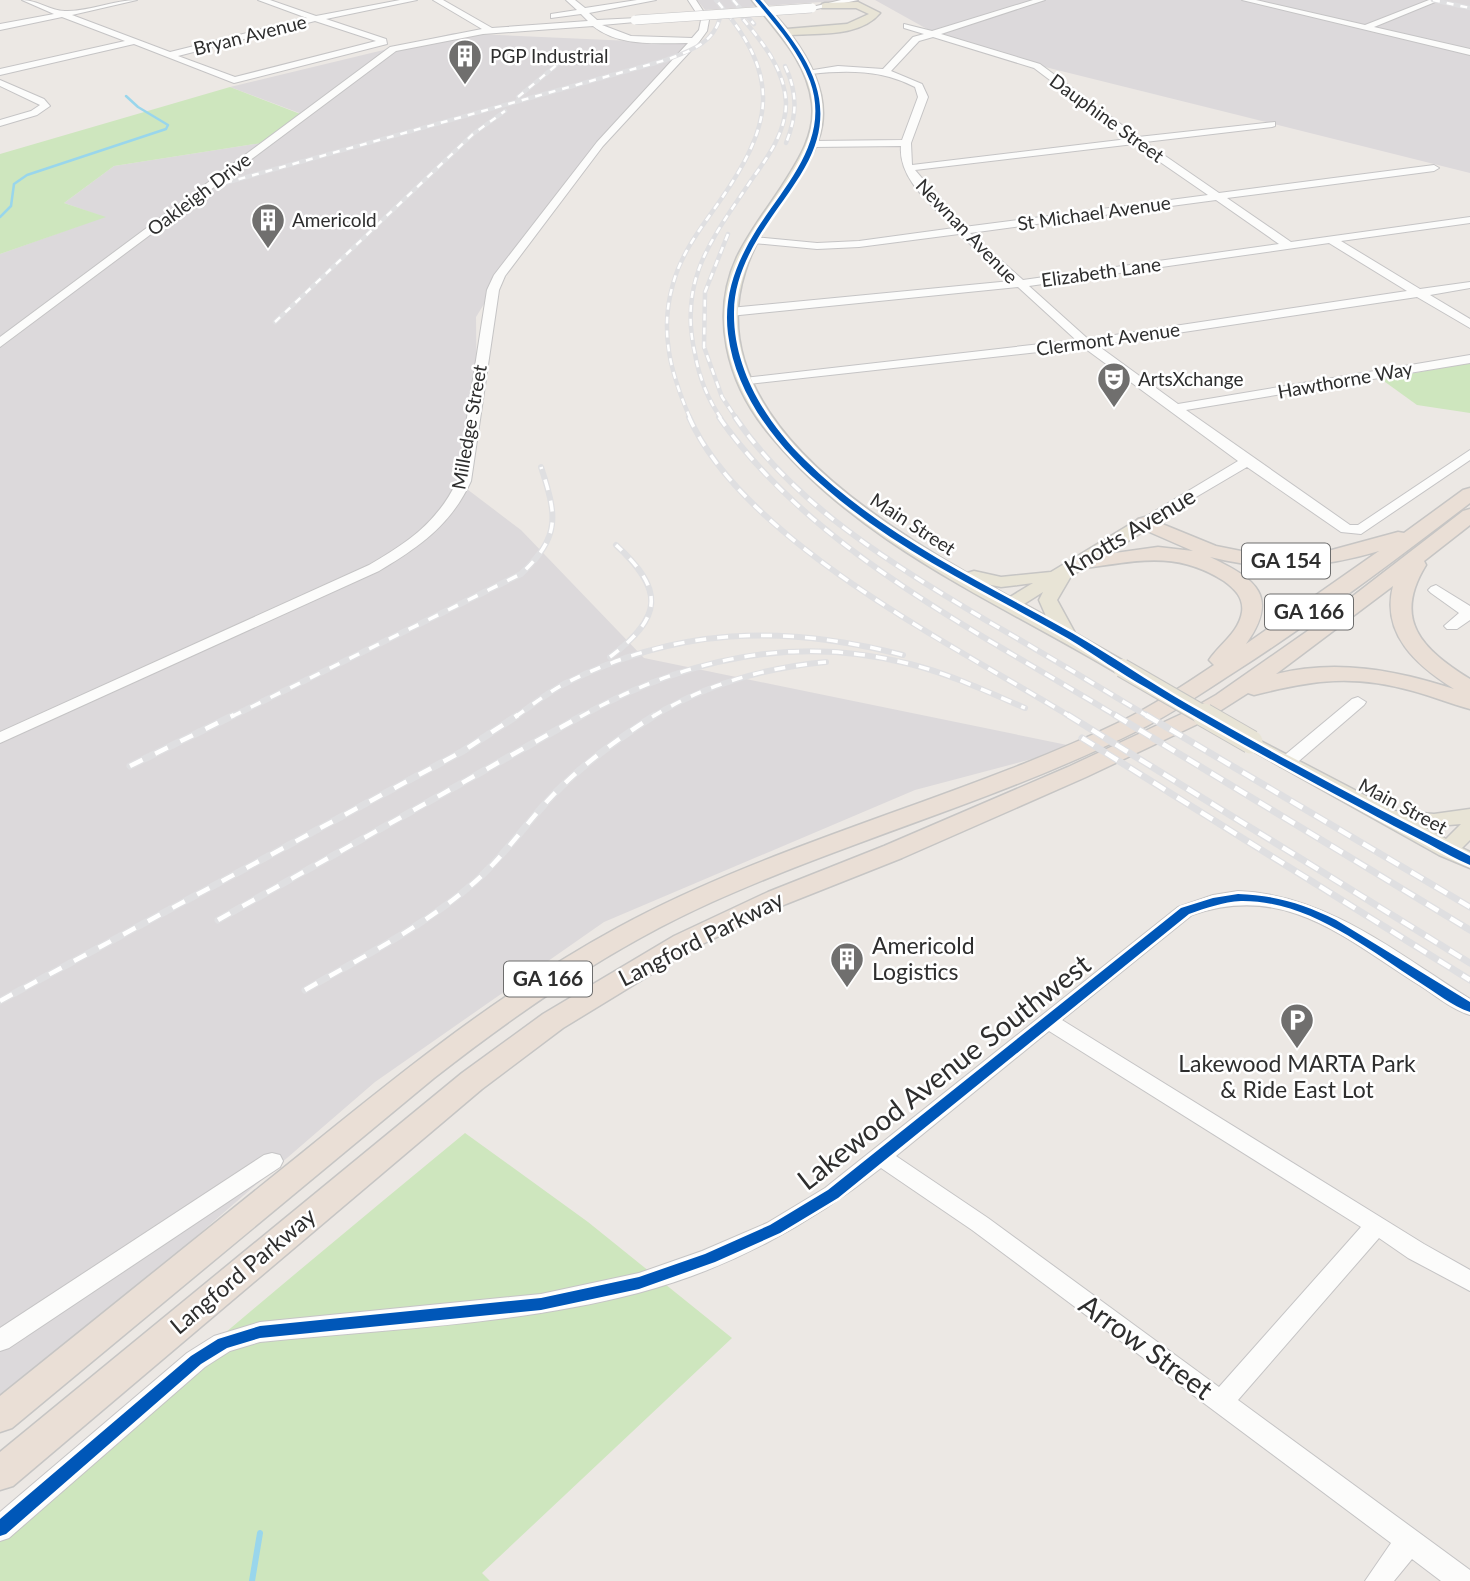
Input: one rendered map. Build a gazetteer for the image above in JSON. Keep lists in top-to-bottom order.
{
  "streets": {
    "highway": ["GA 154", "GA 166", "Langford Parkway"],
    "main road": ["Main Street", "Knotts Avenue"],
    "street": [
      "Bryan Avenue",
      "Dauphine Street",
      "Oakleigh Drive",
      "St Michael Avenue",
      "Newnan Avenue",
      "Elizabeth Lane",
      "Clermont Avenue",
      "Hawthorne Way",
      "Milledge Street",
      "Lakewood Avenue Southwest",
      "Arrow Street"
    ]
  },
  "crossings": [
    ["Dauphine Street", "St Michael Avenue"],
    ["Dauphine Street", "Elizabeth Lane"],
    ["St Michael Avenue", "Newnan Avenue"],
    ["St Michael Avenue", "Main Street"],
    ["Newnan Avenue", "Elizabeth Lane"],
    ["Newnan Avenue", "Clermont Avenue"],
    ["Newnan Avenue", "Hawthorne Way"],
    ["Newnan Avenue", "Main Street"],
    ["Newnan Avenue", "Knotts Avenue"],
    ["Elizabeth Lane", "Main Street"],
    ["Clermont Avenue", "Main Street"],
    ["Main Street", "Knotts Avenue"],
    ["Knotts Avenue", "GA 154"],
    ["GA 154", "Langford Parkway"],
    ["Lakewood Avenue Southwest", "Arrow Street"]
  ],
  "places": {
    "building": ["PGP Industrial", "Americold", "Americold Logistics"],
    "theatre": ["ArtsXchange"],
    "parking": ["Lakewood MARTA Park & Ride East Lot"]
  }
}
